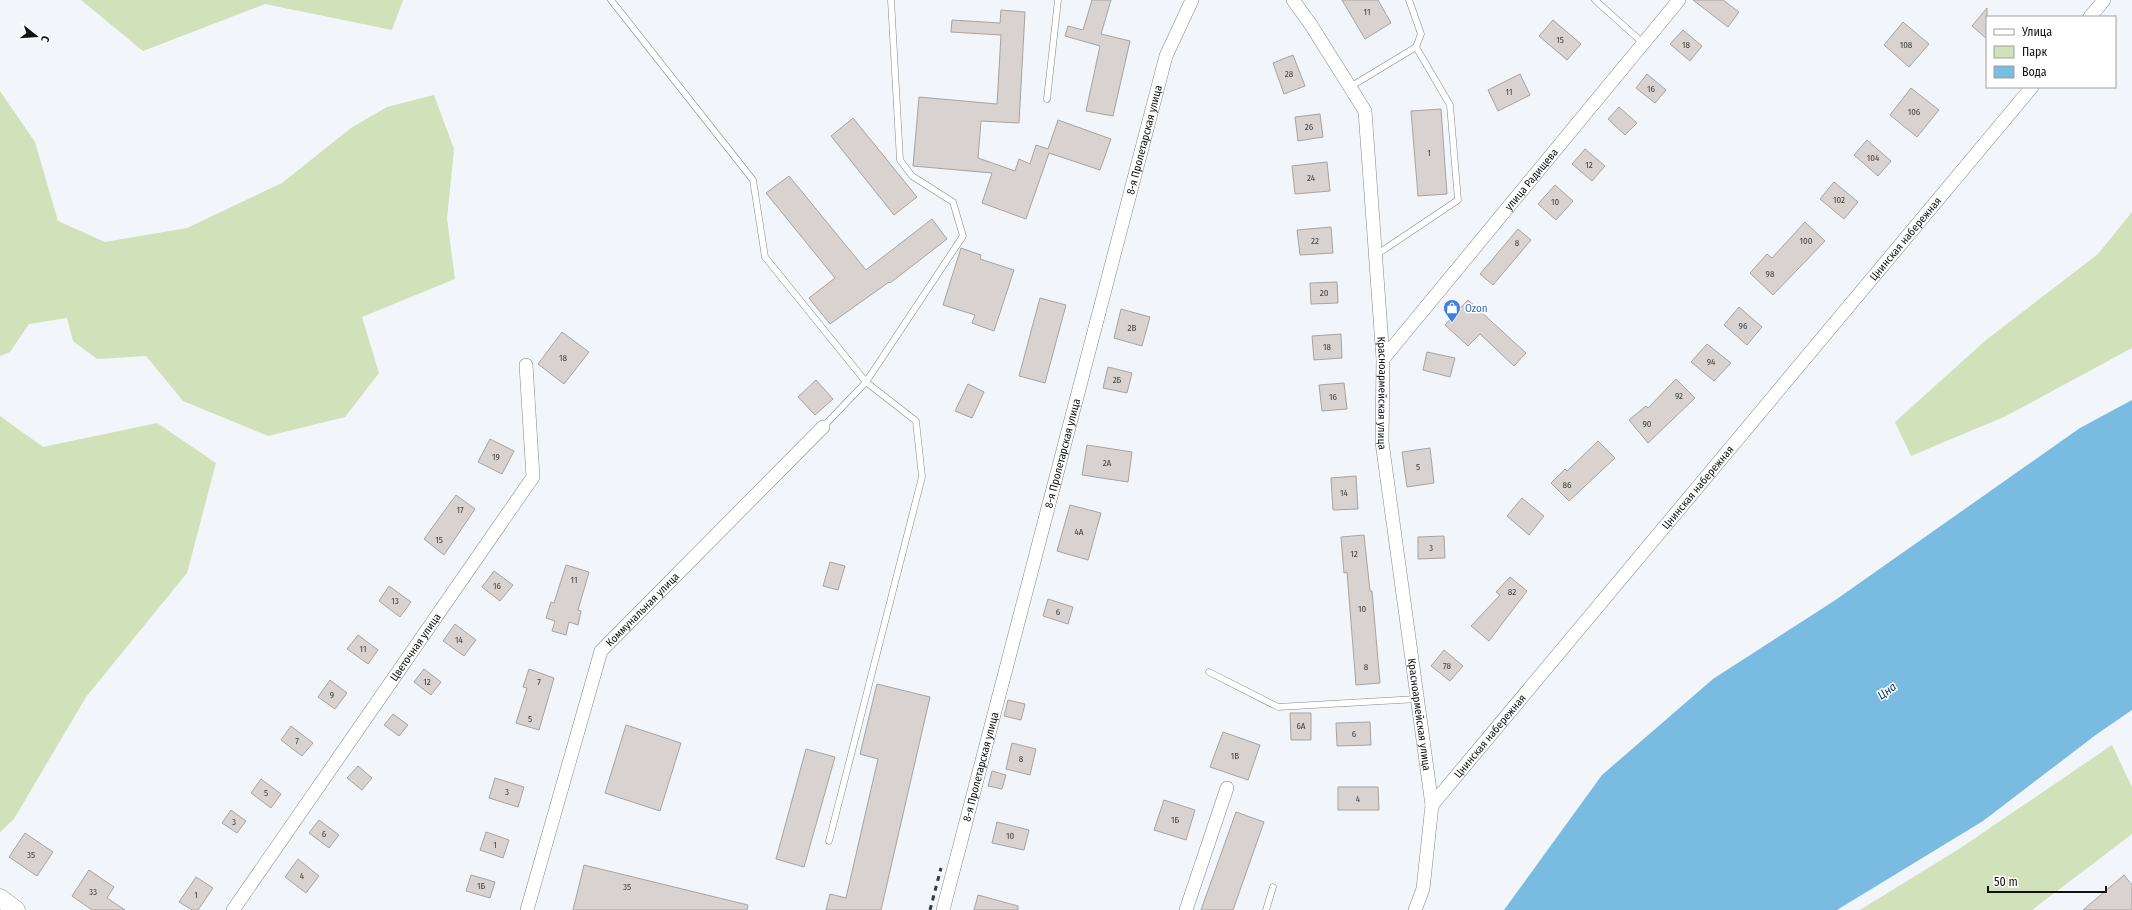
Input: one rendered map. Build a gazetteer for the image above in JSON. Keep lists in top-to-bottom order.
{
  "streets": {
    "street": [
      "8-я Пролетарская улица",
      "улица Радищева",
      "Цнинская набережная",
      "Красноармейская улица",
      "Коммунальная улица",
      "Цветочная улица"
    ]
  },
  "crossings": [
    ["улица Радищева", "Красноармейская улица"],
    ["Цнинская набережная", "Красноармейская улица"]
  ],
  "water": ["Цна"],
  "places": {
    "shop": ["Ozon"]
  },
  "house_numbers": [
    "11",
    "15",
    "18",
    "108",
    "28",
    "16",
    "11",
    "106",
    "26",
    "1",
    "104",
    "12",
    "24",
    "102",
    "10",
    "22",
    "100",
    "8",
    "98",
    "20",
    "96",
    "2В",
    "18",
    "18",
    "94",
    "2Б",
    "92",
    "16",
    "90",
    "19",
    "2А",
    "5",
    "86",
    "14",
    "17",
    "4А",
    "15",
    "3",
    "12",
    "11",
    "16",
    "82",
    "13",
    "10",
    "6",
    "14",
    "11",
    "78",
    "8",
    "12",
    "7",
    "9",
    "5",
    "6А",
    "6",
    "7",
    "1В",
    "8",
    "3",
    "5",
    "4",
    "1Б",
    "3",
    "6",
    "10",
    "1",
    "35",
    "4",
    "1Б",
    "35",
    "33",
    "1"
  ],
  "legend": ["Улица", "Парк", "Вода"],
  "scale_bar": "50 m",
  "north": "right"
}
